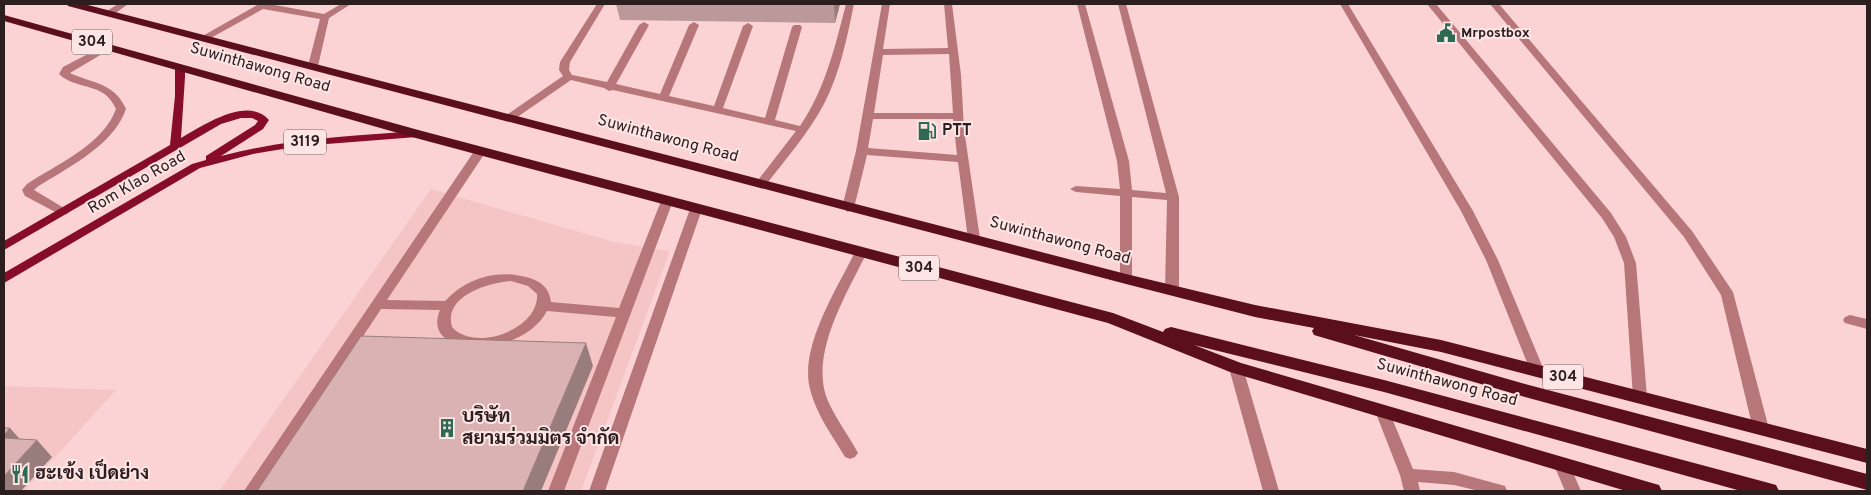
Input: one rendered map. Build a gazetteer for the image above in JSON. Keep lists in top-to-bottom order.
{
  "streets": {
    "highway": ["304", "Suwinthawong Road"],
    "main road": ["3119", "Rom Klao Road"]
  },
  "crossings": [
    ["Suwinthawong Road", "Rom Klao Road"]
  ],
  "places": {
    "public building": ["Mrpostbox"],
    "fuel station": ["PTT"],
    "building": ["บริษัท สยามร่วมมิตร จำกัด"],
    "restaurant": ["ฮะเข้ง เป็ดย่าง"]
  }
}
